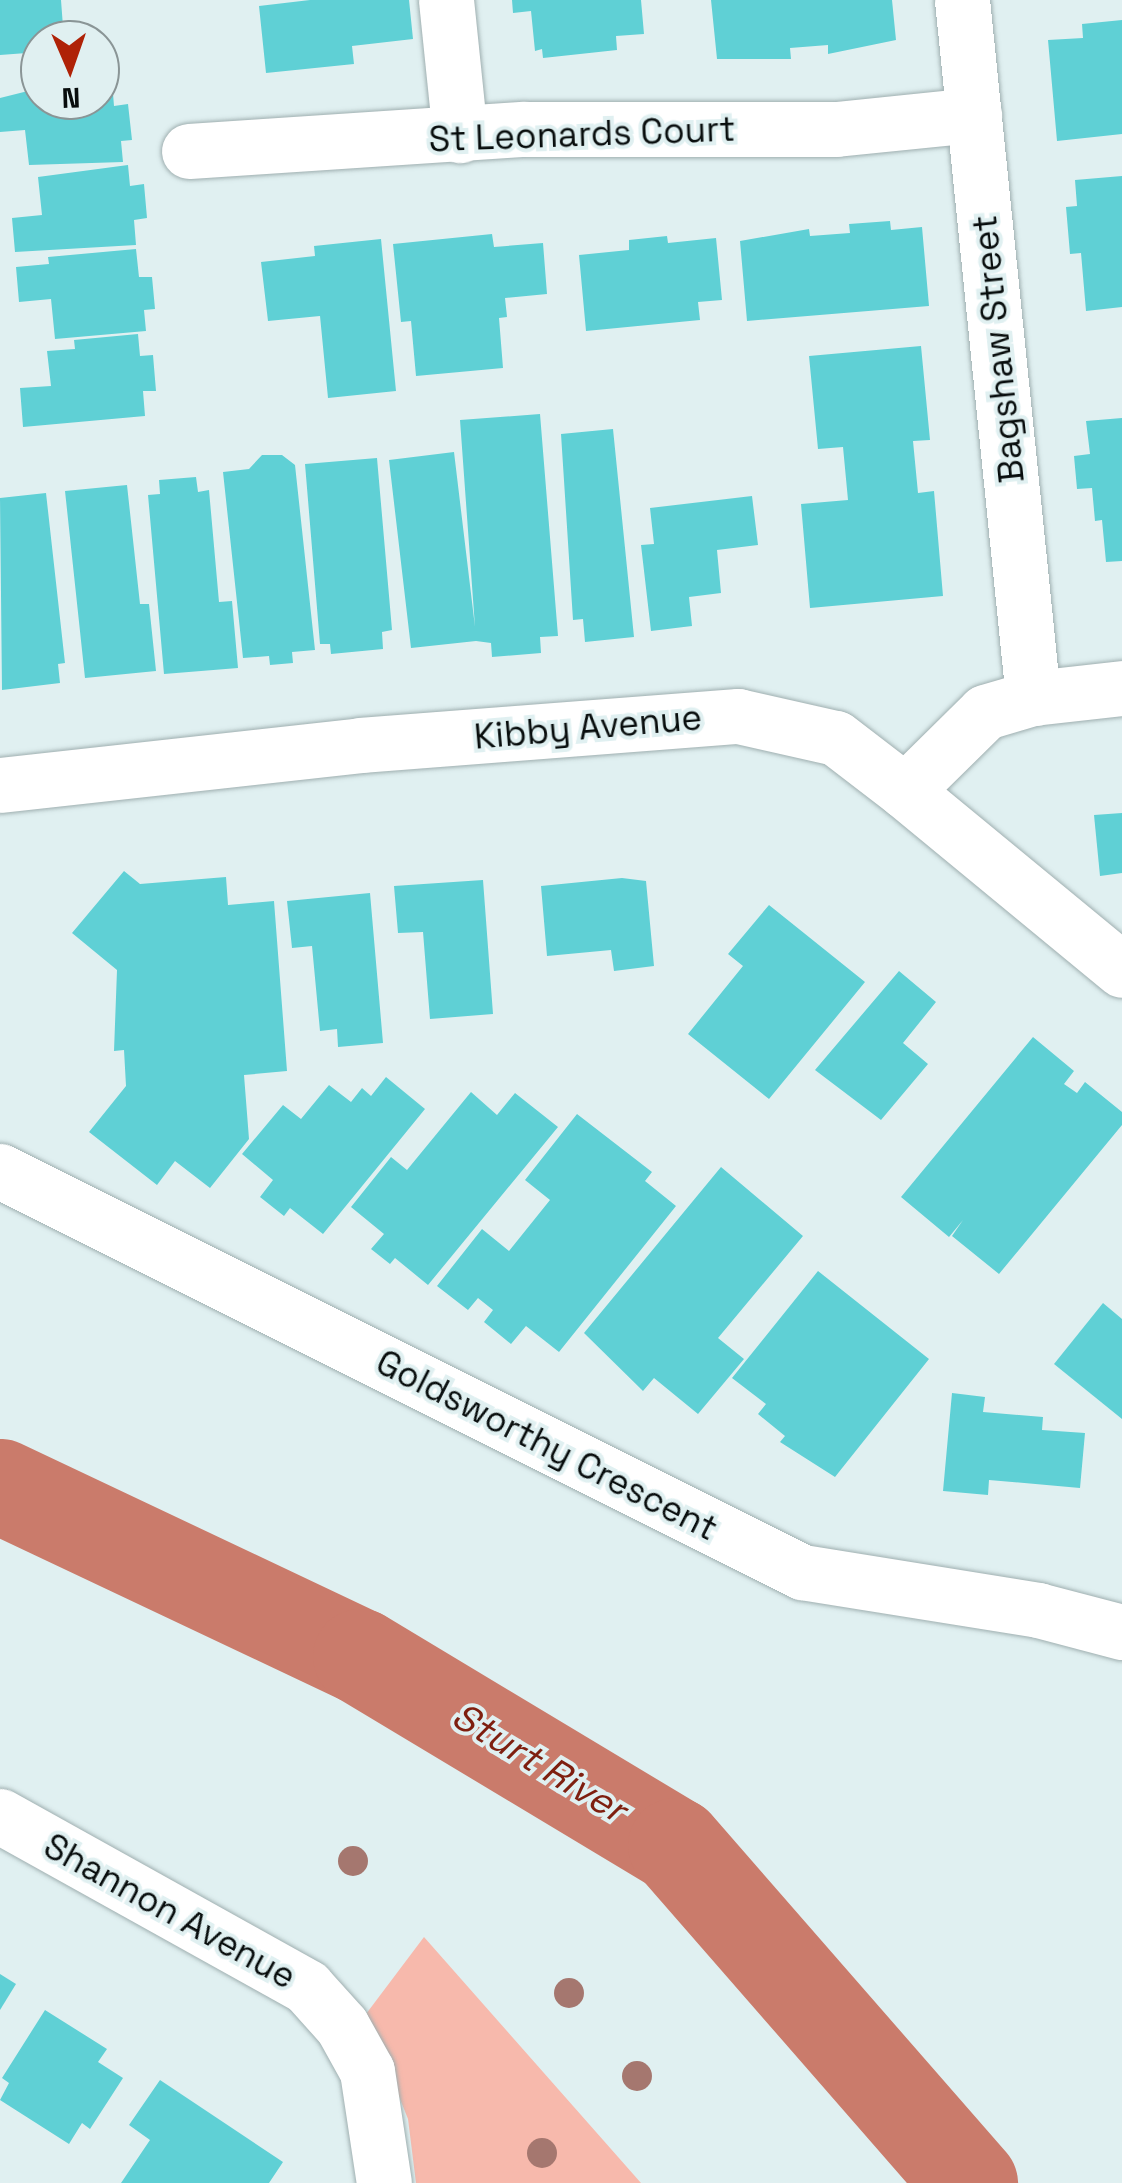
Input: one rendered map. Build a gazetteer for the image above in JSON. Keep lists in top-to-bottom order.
{
  "streets": {
    "street": [
      "St Leonards Court",
      "Bagshaw Street",
      "Kibby Avenue",
      "Goldsworthy Crescent",
      "Shannon Avenue"
    ]
  },
  "crossings": [
    ["St Leonards Court", "Bagshaw Street"]
  ],
  "water": ["Sturt River"],
  "north": "bottom"
}
